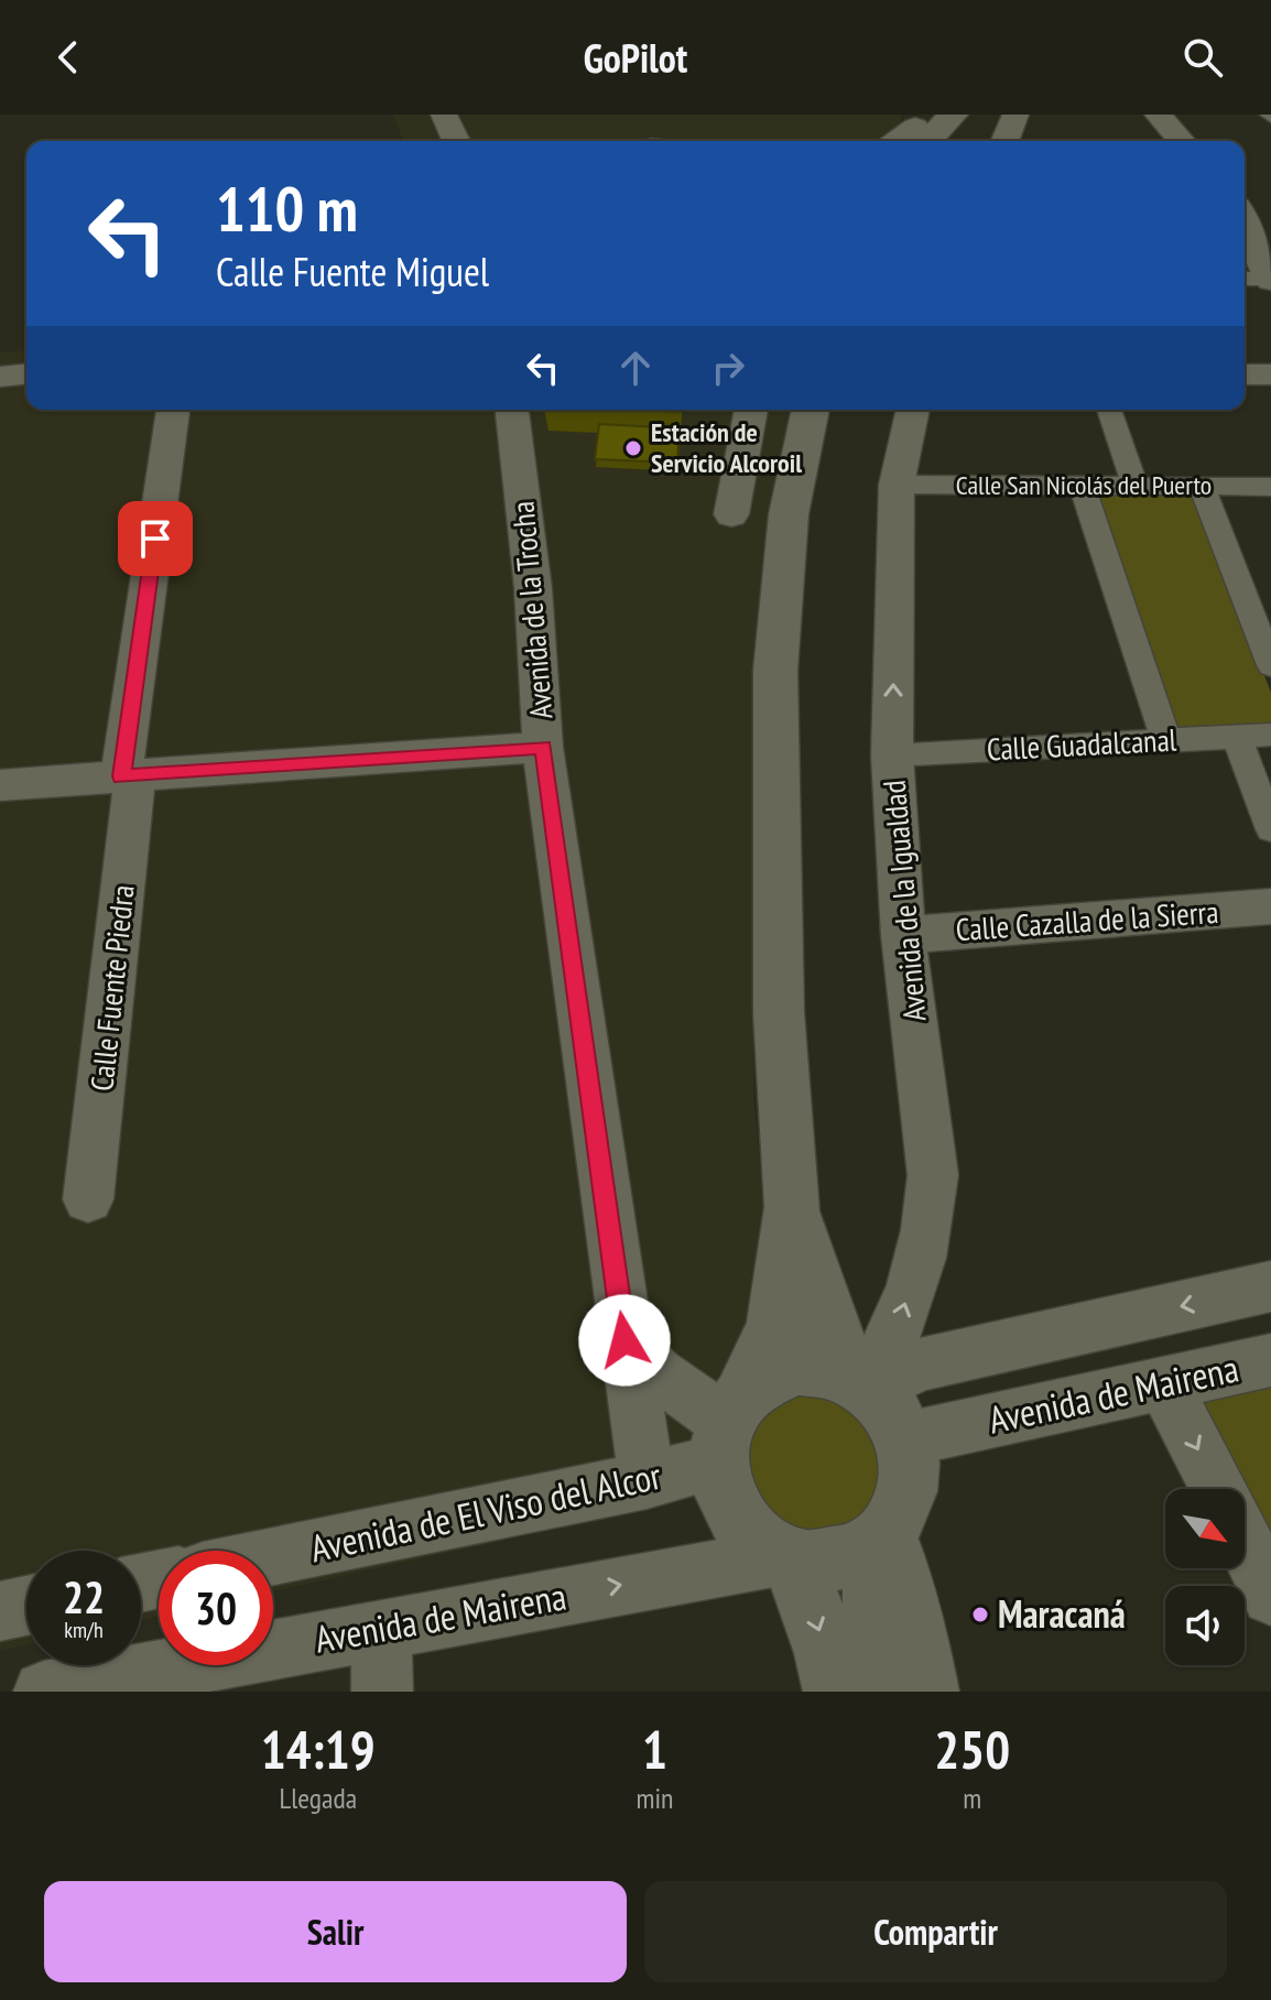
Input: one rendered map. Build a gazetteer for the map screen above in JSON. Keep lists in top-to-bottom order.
{
  "streets": {
    "street": [
      "Calle San Nicolás del Puerto",
      "Avenida de la Trocha",
      "Calle Guadalcanal",
      "Avenida de la Igualdad",
      "Calle Cazalla de la Sierra",
      "Calle Fuente Piedra",
      "Avenida de Mairena",
      "Avenida de El Viso del Alcor"
    ]
  },
  "crossings": [
    ["Calle San Nicolás del Puerto", "Avenida de la Igualdad"],
    ["Avenida de la Trocha", "Avenida de El Viso del Alcor"],
    ["Calle Guadalcanal", "Avenida de la Igualdad"],
    ["Avenida de la Igualdad", "Calle Cazalla de la Sierra"],
    ["Avenida de la Igualdad", "Avenida de Mairena"],
    ["Avenida de la Igualdad", "Avenida de El Viso del Alcor"],
    ["Avenida de Mairena", "Avenida de El Viso del Alcor"]
  ],
  "one_way": ["Avenida de Mairena"],
  "places": ["Estación de Servicio Alcoroil", "Maracaná"],
  "north": "bottom right",
  "page": {
    "header": "GoPilot",
    "turn": ["110 m", "Calle Fuente Miguel"],
    "speed": "22 km/h",
    "limit": "30",
    "eta": [
      "14:19",
      "Llegada",
      "1",
      "min",
      "250",
      "m"
    ],
    "buttons": ["Salir", "Compartir"]
  }
}
